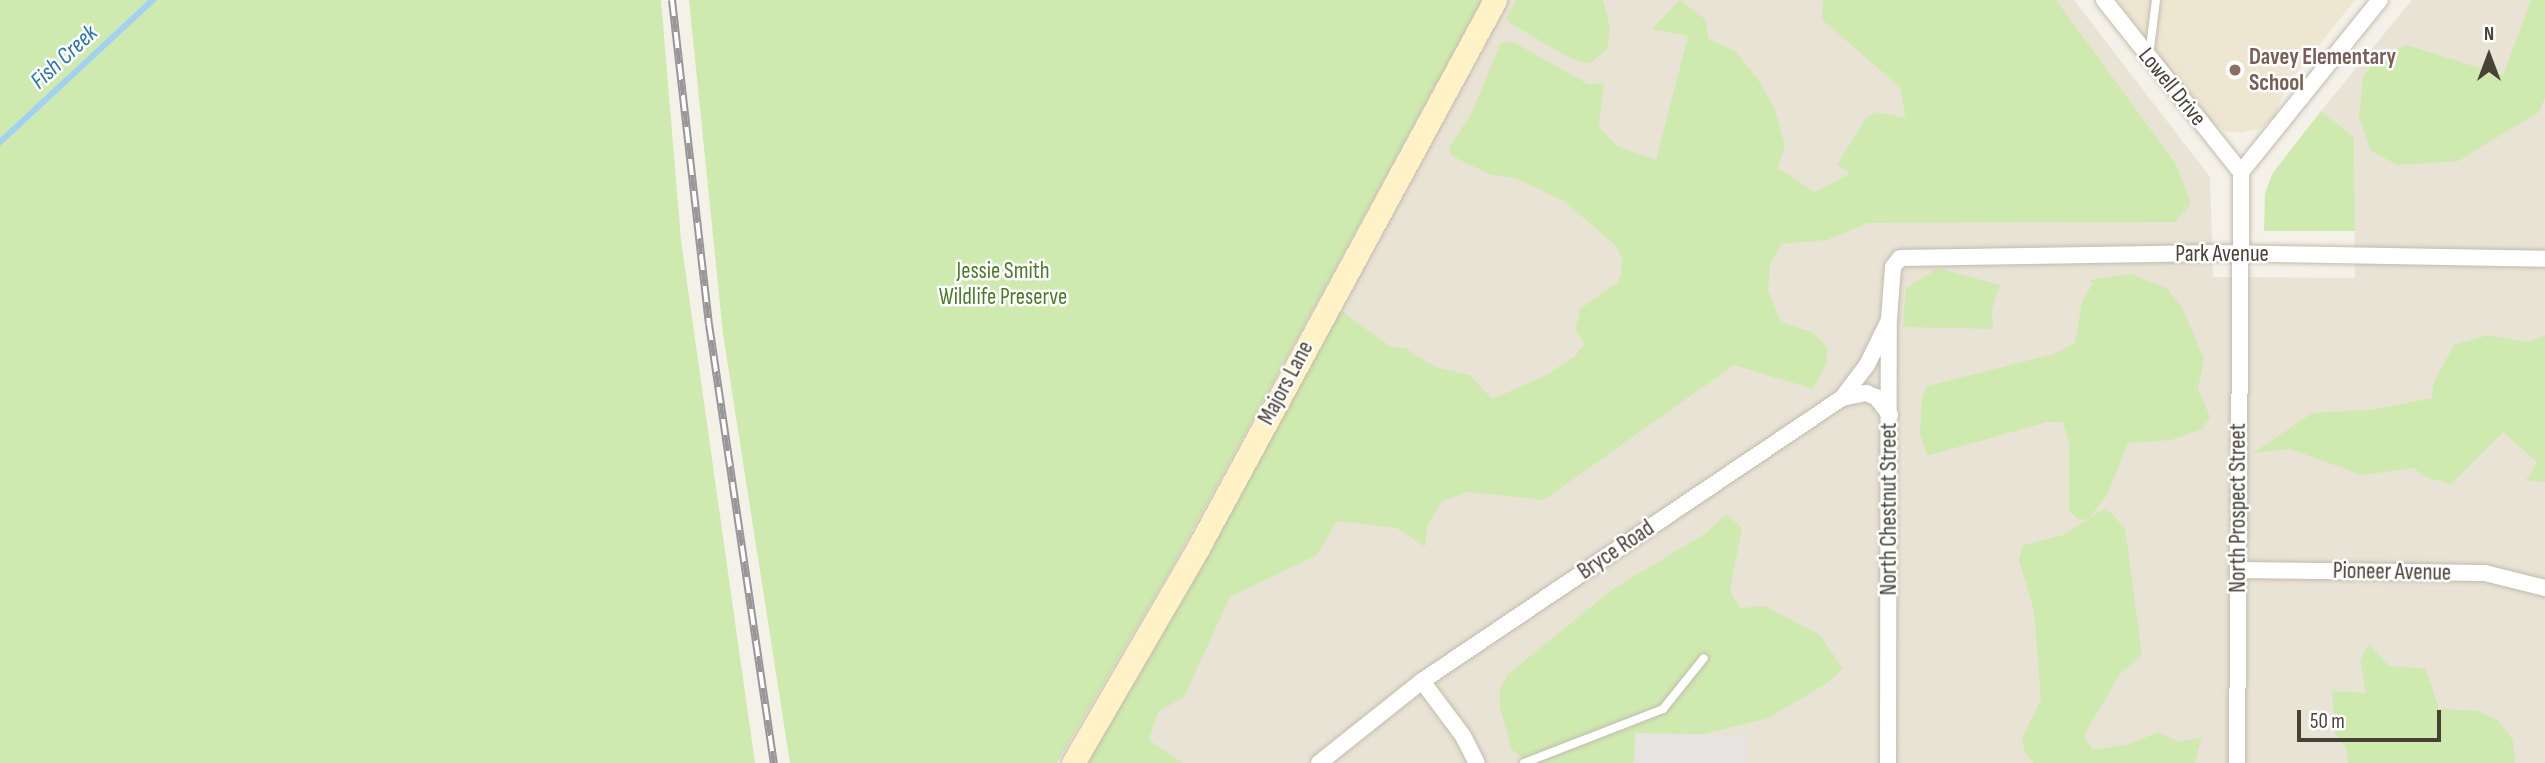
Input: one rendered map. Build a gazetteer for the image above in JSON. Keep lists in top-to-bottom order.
{
  "streets": {
    "street": [
      "Lowell Drive",
      "Park Avenue",
      "Majors Lane",
      "North Prospect Street",
      "North Chestnut Street",
      "Bryce Road",
      "Pioneer Avenue"
    ]
  },
  "crossings": [
    ["Lowell Drive", "North Prospect Street"],
    ["Park Avenue", "North Prospect Street"],
    ["Park Avenue", "North Chestnut Street"],
    ["North Prospect Street", "Pioneer Avenue"],
    ["North Chestnut Street", "Bryce Road"]
  ],
  "water": ["Fish Creek"],
  "parks": ["Jessie Smith Wildlife Preserve"],
  "places": ["Davey Elementary School"],
  "scale_bar": "50 m",
  "north": "top"
}
